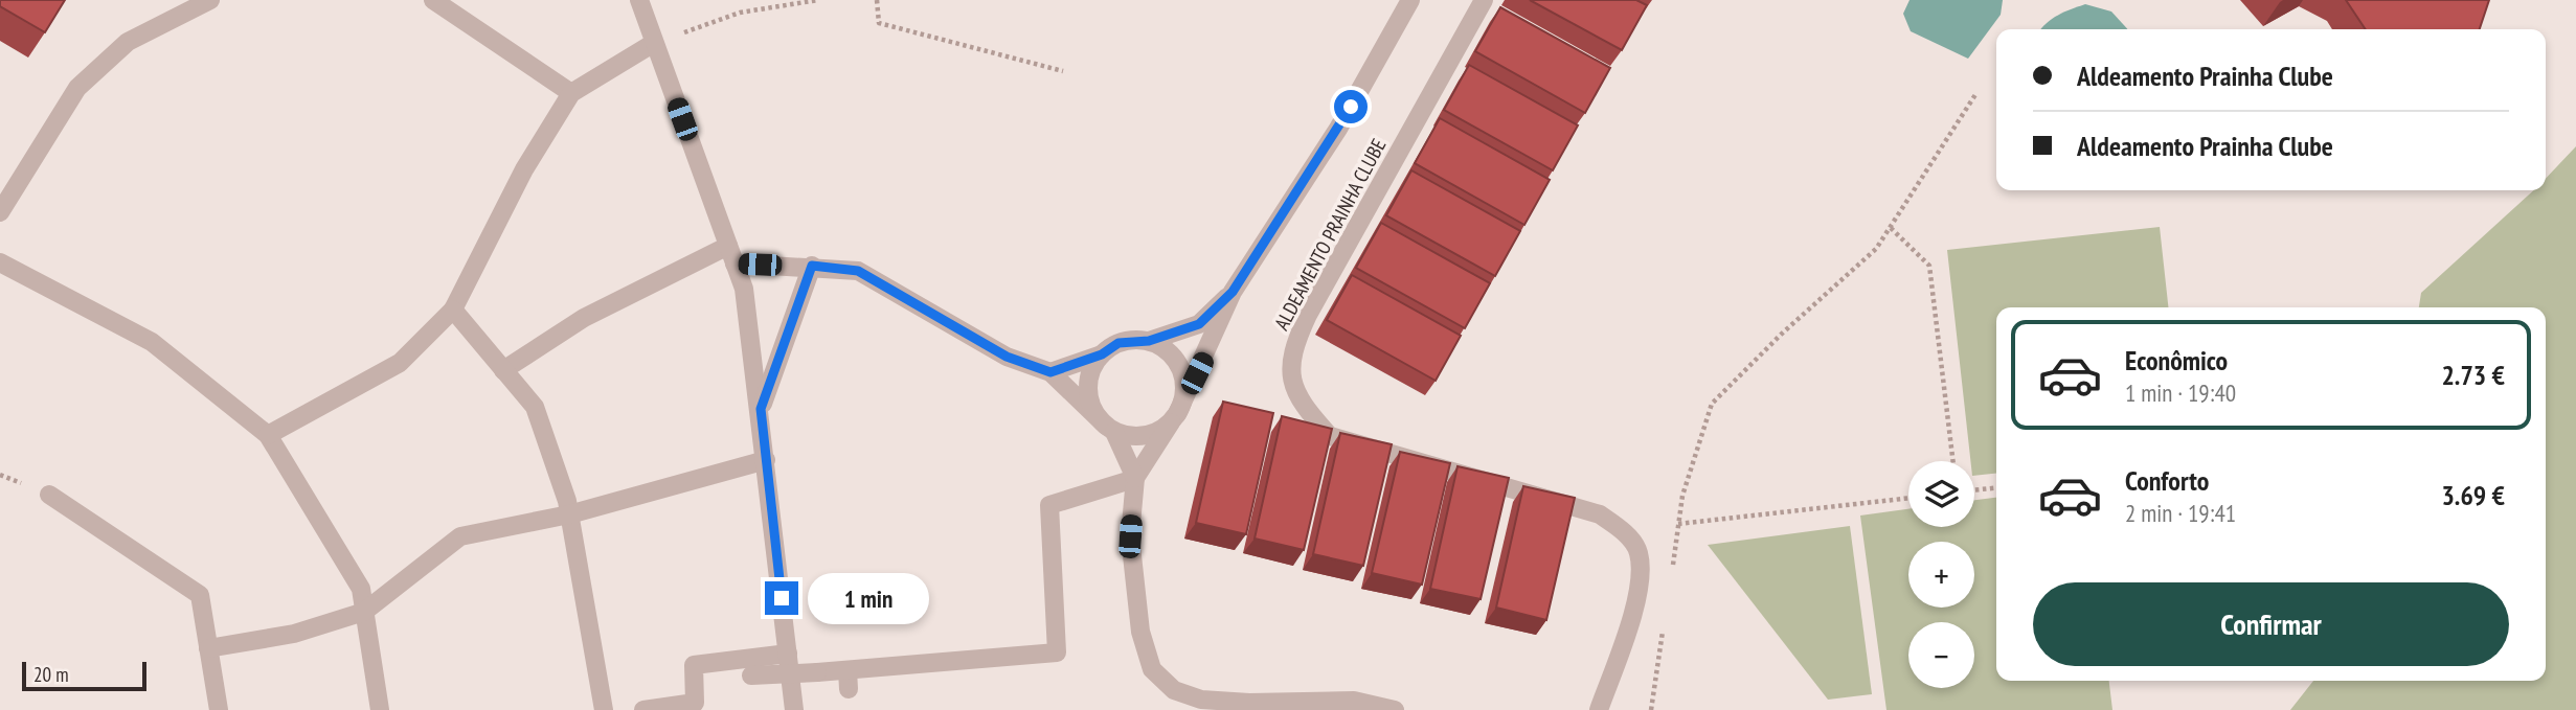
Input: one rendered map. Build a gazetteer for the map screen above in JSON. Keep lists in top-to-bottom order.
{
  "streets": {
    "street": ["ALDEAMENTO PRAINHA CLUBE"]
  },
  "scale_bar": "20 m",
  "page": {
    "banner": ["Aldeamento Prainha Clube", "Aldeamento Prainha Clube"],
    "list": [
      {
        "name": "Econômico",
        "note": "1 min · 19:40",
        "value": "2.73 €"
      },
      {
        "name": "Conforto",
        "note": "2 min · 19:41",
        "value": "3.69 €"
      }
    ],
    "map_buttons": ["+", "−"],
    "buttons": "Confirmar",
    "bubble": "1 min",
    "scale": "20 m"
  }
}
